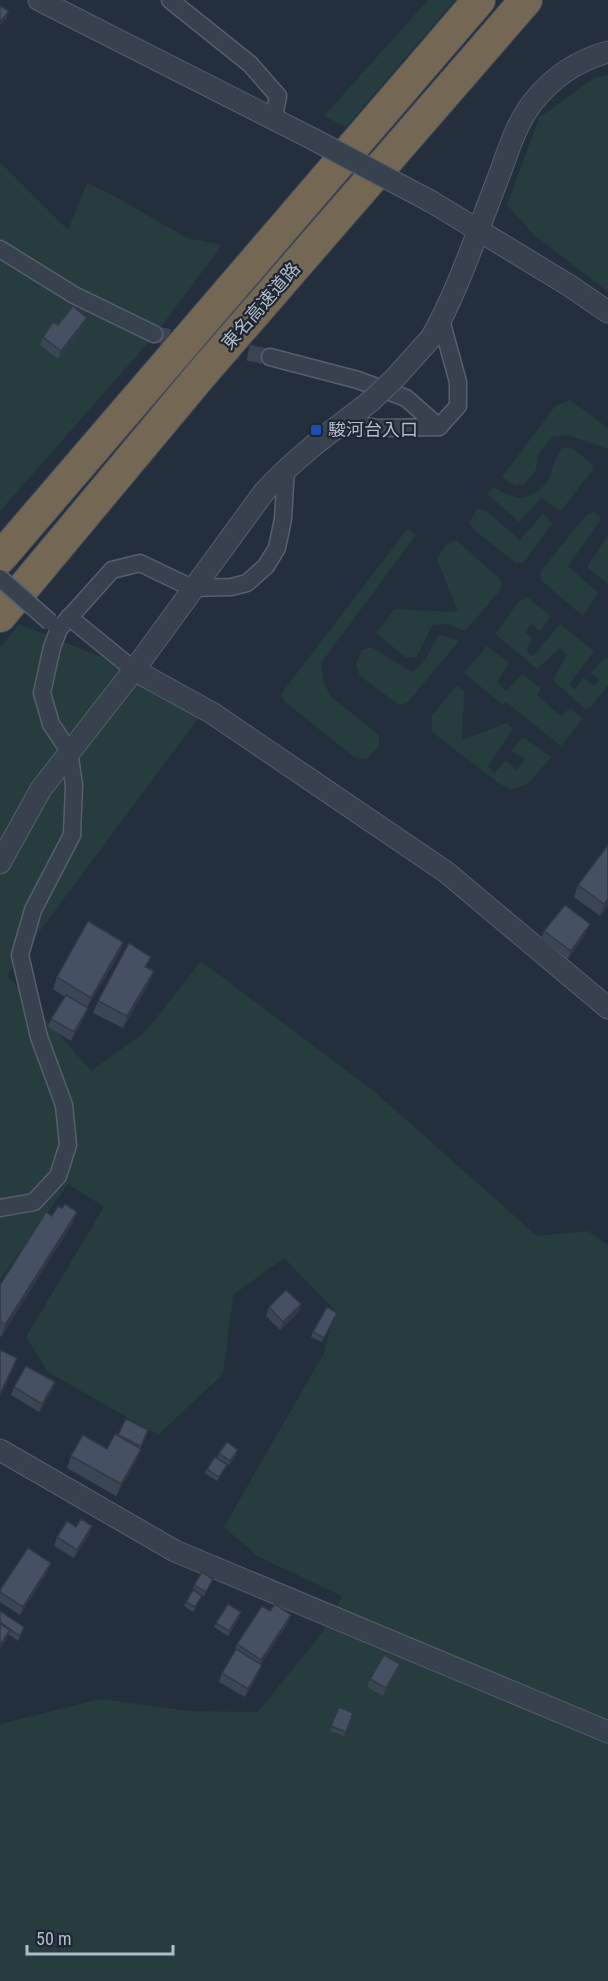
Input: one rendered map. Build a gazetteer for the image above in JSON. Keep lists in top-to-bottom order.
{
  "streets": {
    "highway": ["東名高速道路"]
  },
  "places": {
    "transit": ["駿河台入口"]
  },
  "scale_bar": "50 m"
}
